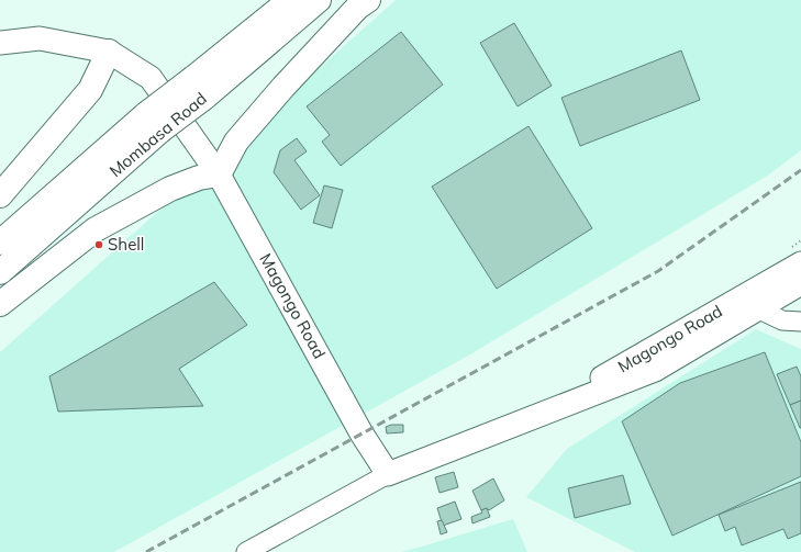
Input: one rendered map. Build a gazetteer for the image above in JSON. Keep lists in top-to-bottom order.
{
  "streets": {
    "highway": ["Mombasa Road"],
    "main road": ["Magongo Road"]
  },
  "places": ["Shell"]
}
